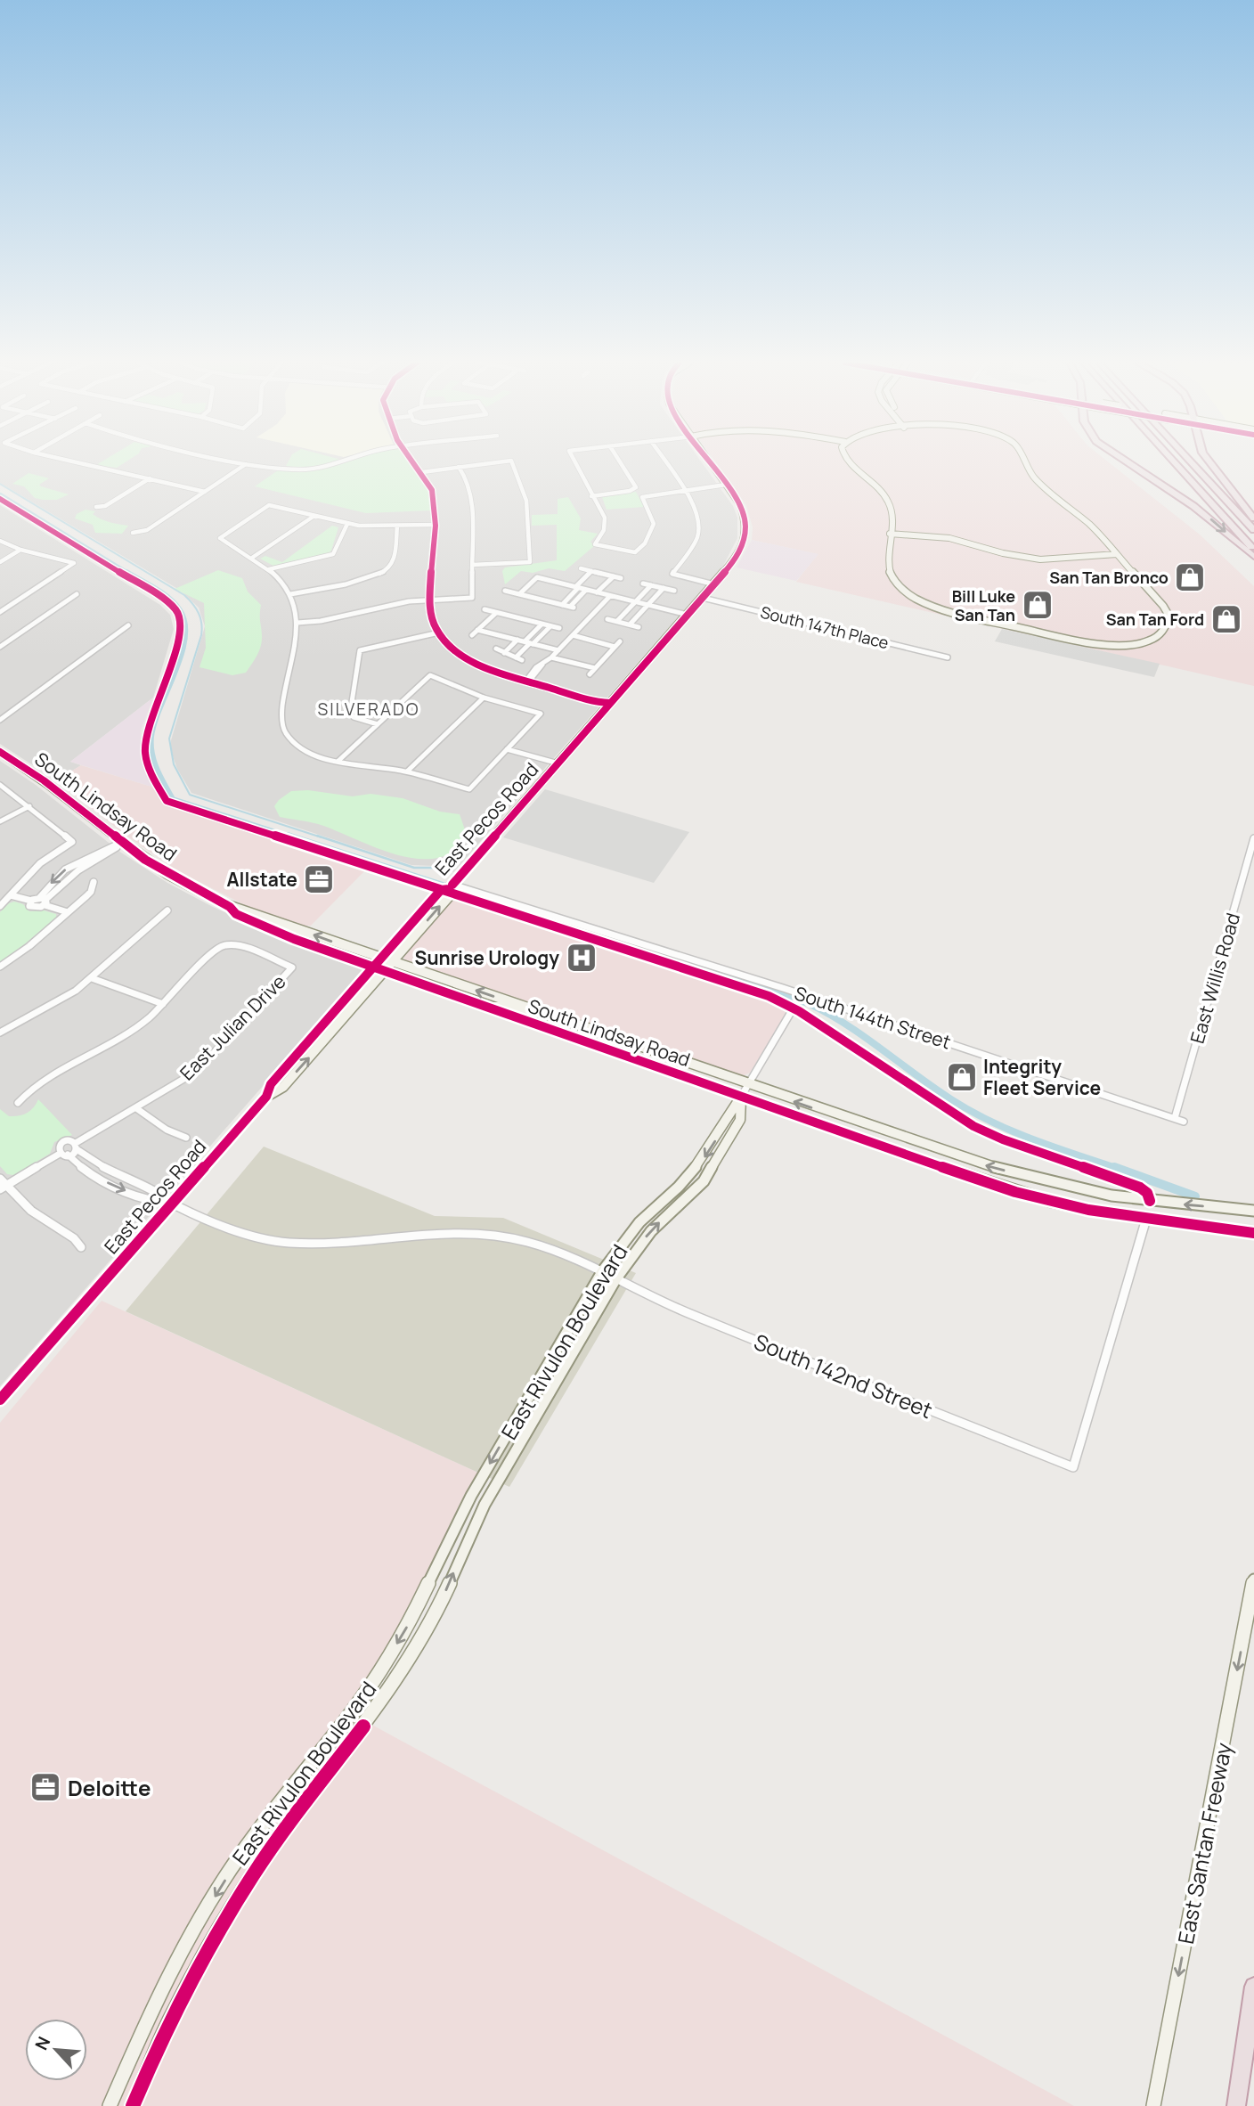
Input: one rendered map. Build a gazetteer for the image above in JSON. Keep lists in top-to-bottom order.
{
  "streets": {
    "main road": [
      "South Lindsay Road",
      "East Pecos Road",
      "East Rivulon Boulevard",
      "East Santan Freeway"
    ],
    "street": [
      "South 147th Place",
      "East Willis Road",
      "South 144th Street",
      "East Julian Drive",
      "South 142nd Street"
    ]
  },
  "crossings": [
    ["South 147th Place", "East Pecos Road"],
    ["South Lindsay Road", "East Pecos Road"],
    ["South Lindsay Road", "East Rivulon Boulevard"],
    ["South Lindsay Road", "South 142nd Street"],
    ["East Pecos Road", "South 144th Street"],
    ["East Pecos Road", "South 142nd Street"],
    ["East Willis Road", "South 144th Street"],
    ["East Rivulon Boulevard", "South 142nd Street"]
  ],
  "one_way": ["East Santan Freeway"],
  "districts": ["SILVERADO"],
  "places": {
    "shop": [
      "San Tan Bronco",
      "Bill Luke San Tan",
      "San Tan Ford",
      "Integrity Fleet Service"
    ],
    "office": ["Allstate", "Deloitte"],
    "hospital": ["Sunrise Urology"]
  },
  "north": "top left"
}
